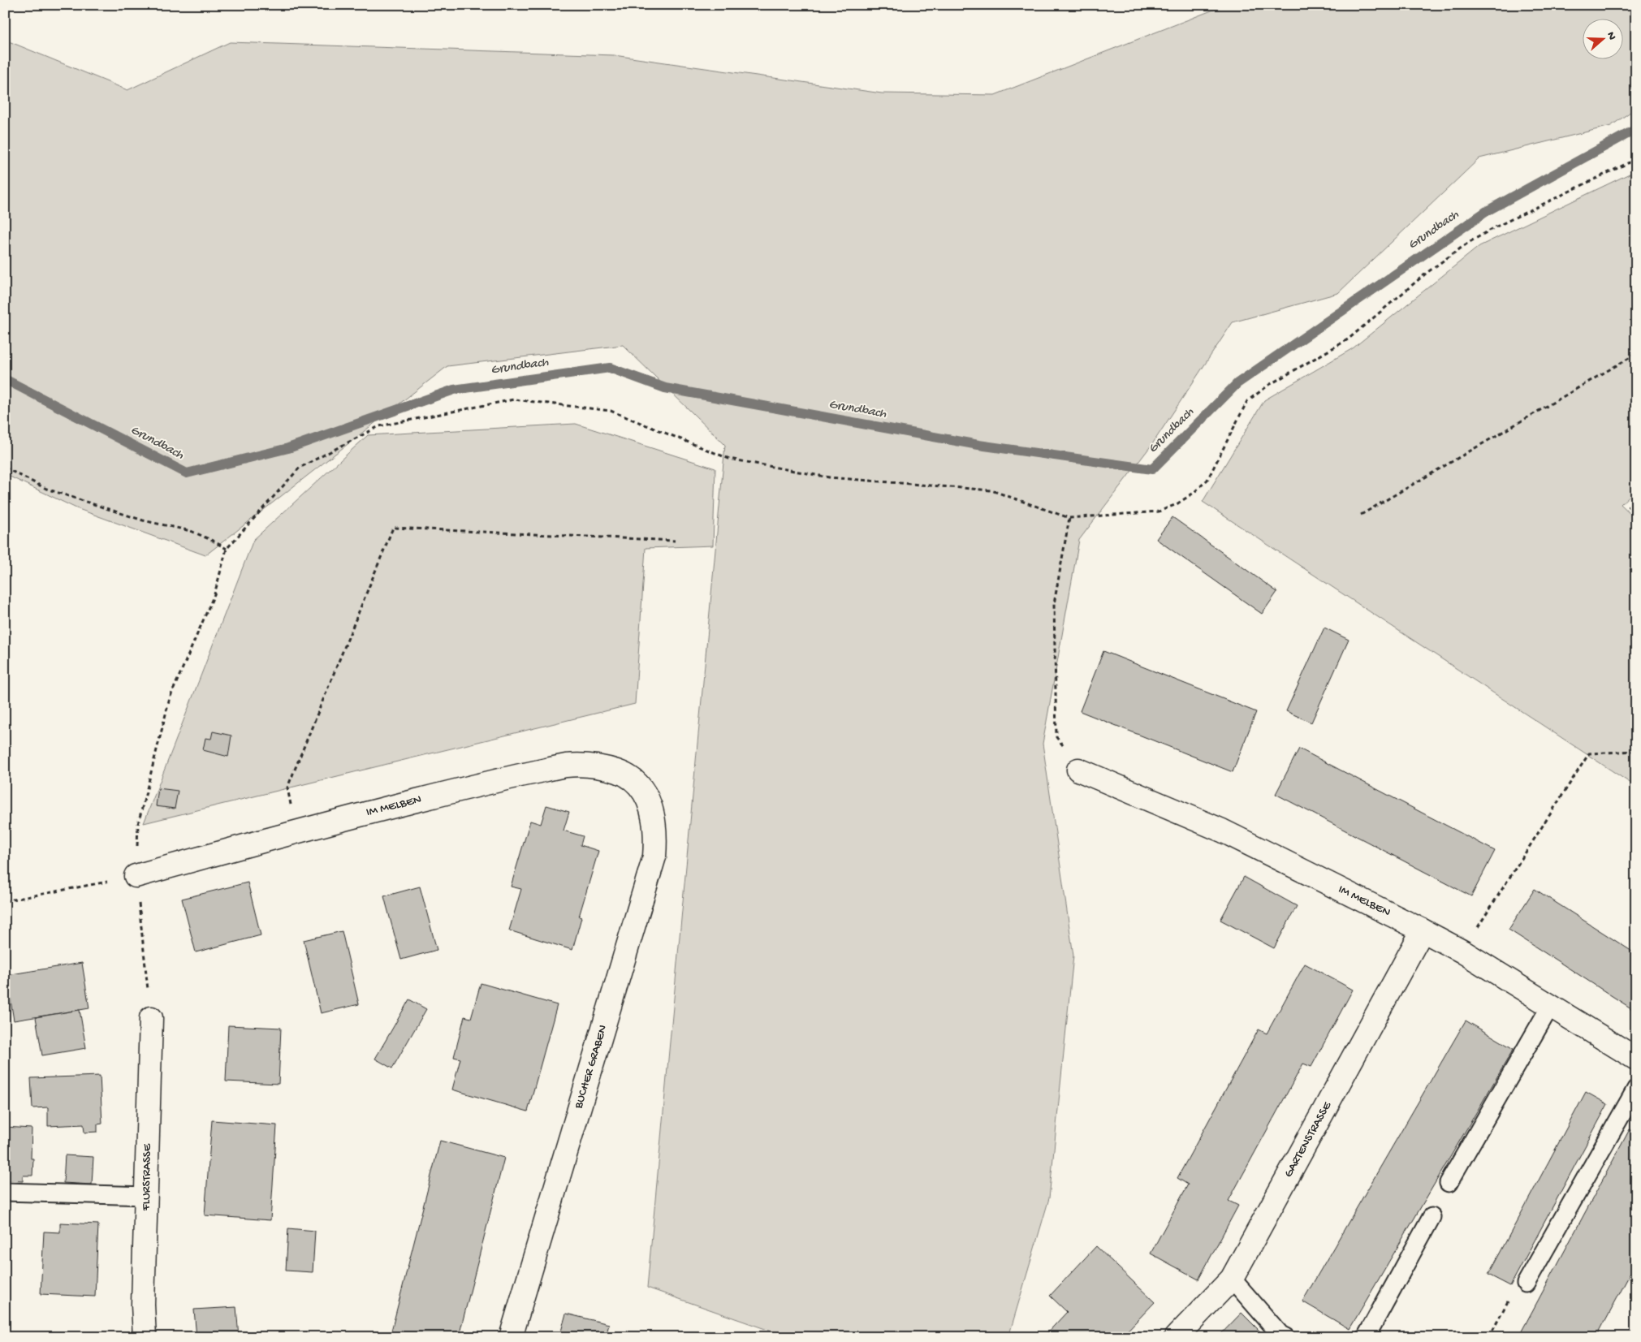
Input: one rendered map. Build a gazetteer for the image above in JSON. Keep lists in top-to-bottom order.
{
  "streets": {
    "street": [
      "IM MELBEN",
      "BUCHER GRABEN",
      "GARTENSTRASSE",
      "FLURSTRASSE"
    ]
  },
  "crossings": [
    ["IM MELBEN", "BUCHER GRABEN"],
    ["IM MELBEN", "GARTENSTRASSE"]
  ],
  "water": ["Grundbach"],
  "north": "right"
}
